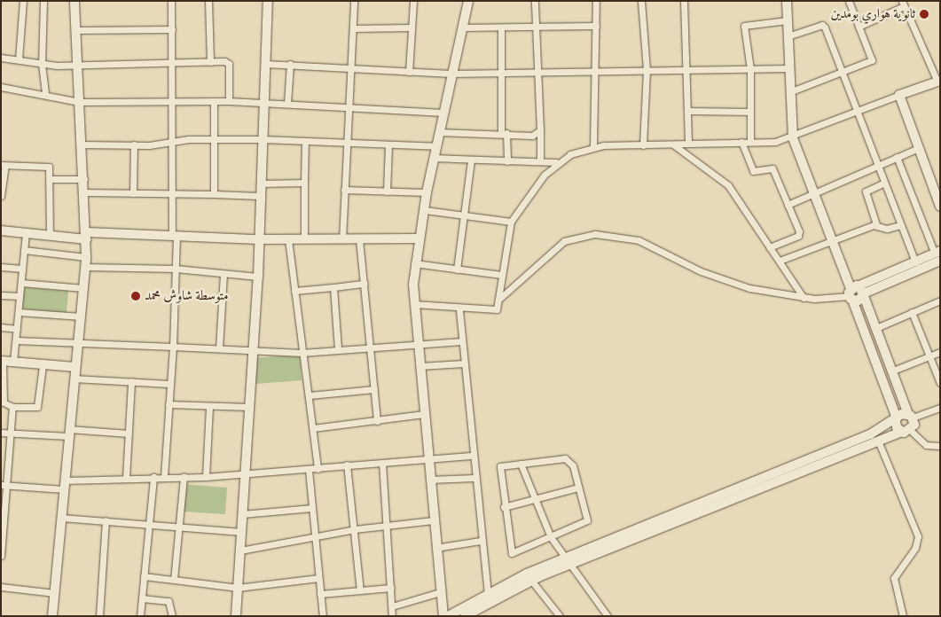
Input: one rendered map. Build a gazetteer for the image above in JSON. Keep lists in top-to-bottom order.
{
  "places": ["ثانوية هواري بومدين", "متوسطة شاوش محمد"]
}
